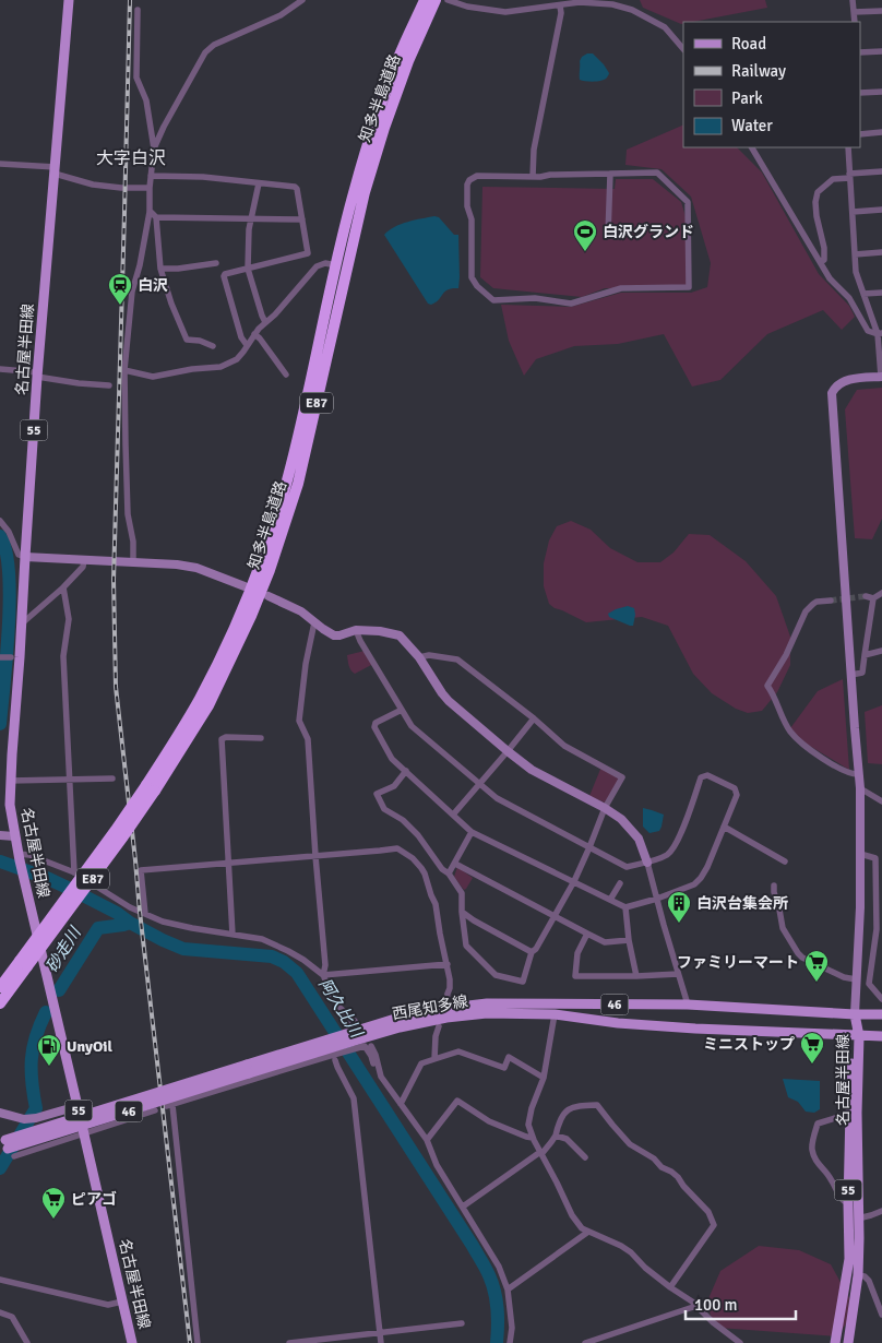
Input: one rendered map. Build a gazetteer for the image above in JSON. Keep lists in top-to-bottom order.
{
  "streets": {
    "highway": ["知多半島道路", "E87"],
    "main road": [
      "名古屋半田線",
      "55",
      "46",
      "西尾知多線"
    ]
  },
  "crossings": [
    ["名古屋半田線", "西尾知多線"]
  ],
  "districts": ["大字白沢"],
  "water": ["砂走川", "阿久比川"],
  "places": {
    "sports": ["白沢グランド"],
    "station": ["白沢"],
    "building": ["白沢台集会所"],
    "supermarket": ["ファミリーマート", "ミニストップ", "ピアゴ"],
    "fuel station": ["UnyOil"]
  },
  "legend": [
    "Road",
    "Railway",
    "Park",
    "Water"
  ],
  "scale_bar": "100 m"
}
